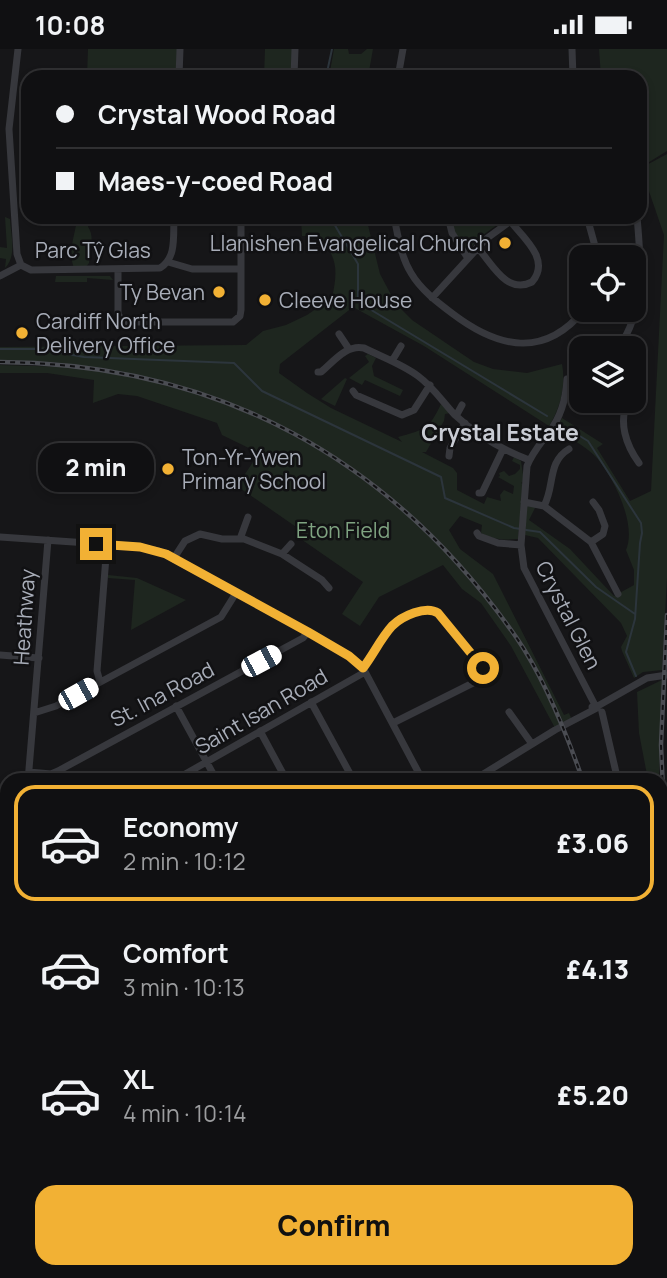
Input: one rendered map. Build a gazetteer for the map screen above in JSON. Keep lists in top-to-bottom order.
{
  "streets": {
    "street": [
      "Parc Tŷ Glas",
      "Crystal Glen",
      "Heathway",
      "St. Ina Road",
      "Saint Isan Road"
    ]
  },
  "districts": ["Crystal Estate"],
  "parks": ["Eton Field"],
  "places": [
    "Llanishen Evangelical Church",
    "Ty Bevan",
    "Cleeve House",
    "Cardiff North Delivery Office",
    "Ton-Yr-Ywen Primary School"
  ],
  "page": {
    "status": "10:08",
    "banner": ["Crystal Wood Road", "Maes-y-coed Road"],
    "bubble": "2 min",
    "list": [
      {
        "name": "Economy",
        "note": "2 min · 10:12",
        "value": "£3.06"
      },
      {
        "name": "Comfort",
        "note": "3 min · 10:13",
        "value": "£4.13"
      },
      {
        "name": "XL",
        "note": "4 min · 10:14",
        "value": "£5.20"
      }
    ],
    "buttons": "Confirm"
  }
}
